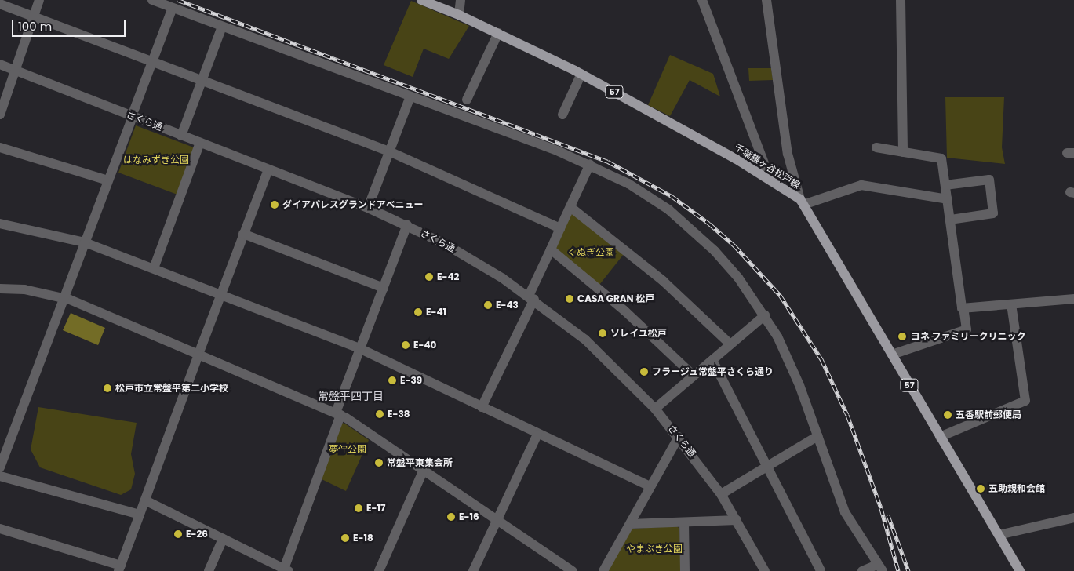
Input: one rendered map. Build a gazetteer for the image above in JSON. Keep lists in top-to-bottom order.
{
  "streets": {
    "main road": ["57", "千葉鎌ヶ谷松戸線"],
    "street": ["さくら通"]
  },
  "districts": ["常盤平四丁目"],
  "parks": [
    "はなみずき公園",
    "くぬぎ公園",
    "夢佇公園",
    "やまぶき公園"
  ],
  "places": [
    "ダイアパレスグランドアベニュー",
    "E-42",
    "CASA GRAN 松戸",
    "E-43",
    "E-41",
    "ソレイユ松戸",
    "ヨネ ファミリークリニック",
    "E-40",
    "フラージュ常盤平さくら通り",
    "E-39",
    "松戸市立常盤平第二小学校",
    "E-38",
    "五香駅前郵便局",
    "常盤平東集会所",
    "五助親和会館",
    "E-17",
    "E-16",
    "E-26",
    "E-18"
  ],
  "scale_bar": "100 m"
}
